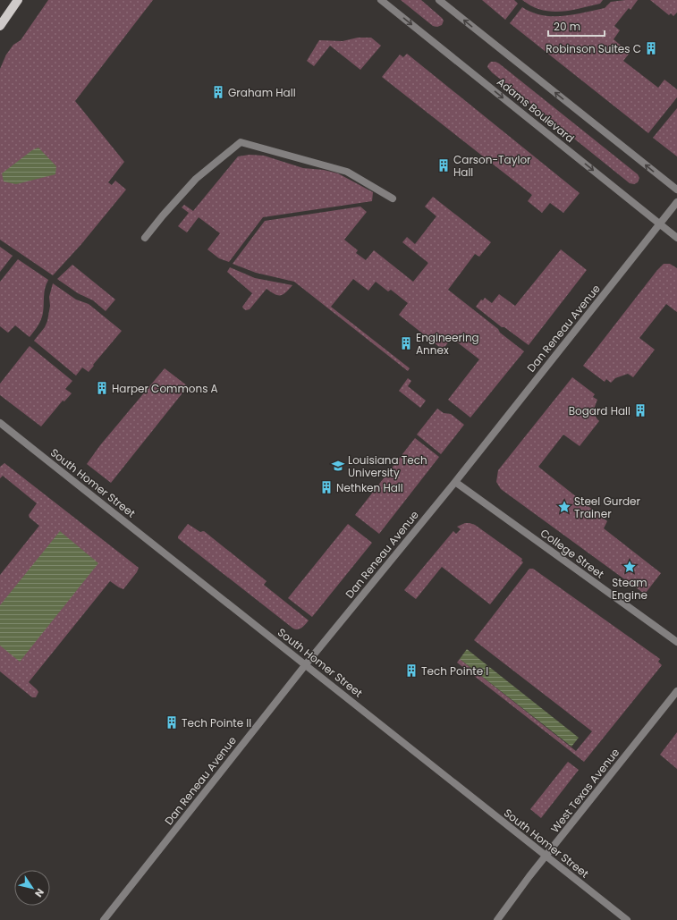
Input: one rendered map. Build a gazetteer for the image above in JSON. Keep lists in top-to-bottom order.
{
  "streets": {
    "street": [
      "Adams Boulevard",
      "Dan Reneau Avenue",
      "South Homer Street",
      "College Street",
      "West Texas Avenue"
    ]
  },
  "crossings": [
    ["Adams Boulevard", "Dan Reneau Avenue"],
    ["Dan Reneau Avenue", "South Homer Street"],
    ["Dan Reneau Avenue", "College Street"],
    ["South Homer Street", "West Texas Avenue"]
  ],
  "places": {
    "building": [
      "Robinson Suites C",
      "Graham Hall",
      "Carson-Taylor Hall",
      "Engineering Annex",
      "Harper Commons A",
      "Bogard Hall",
      "Nethken Hall",
      "Tech Pointe I",
      "Tech Pointe II"
    ],
    "school or university": ["Louisiana Tech University"],
    "place": ["Steel Gurder Trainer", "Steam Engine"]
  },
  "scale_bar": "20 m",
  "north": "bottom right"
}
